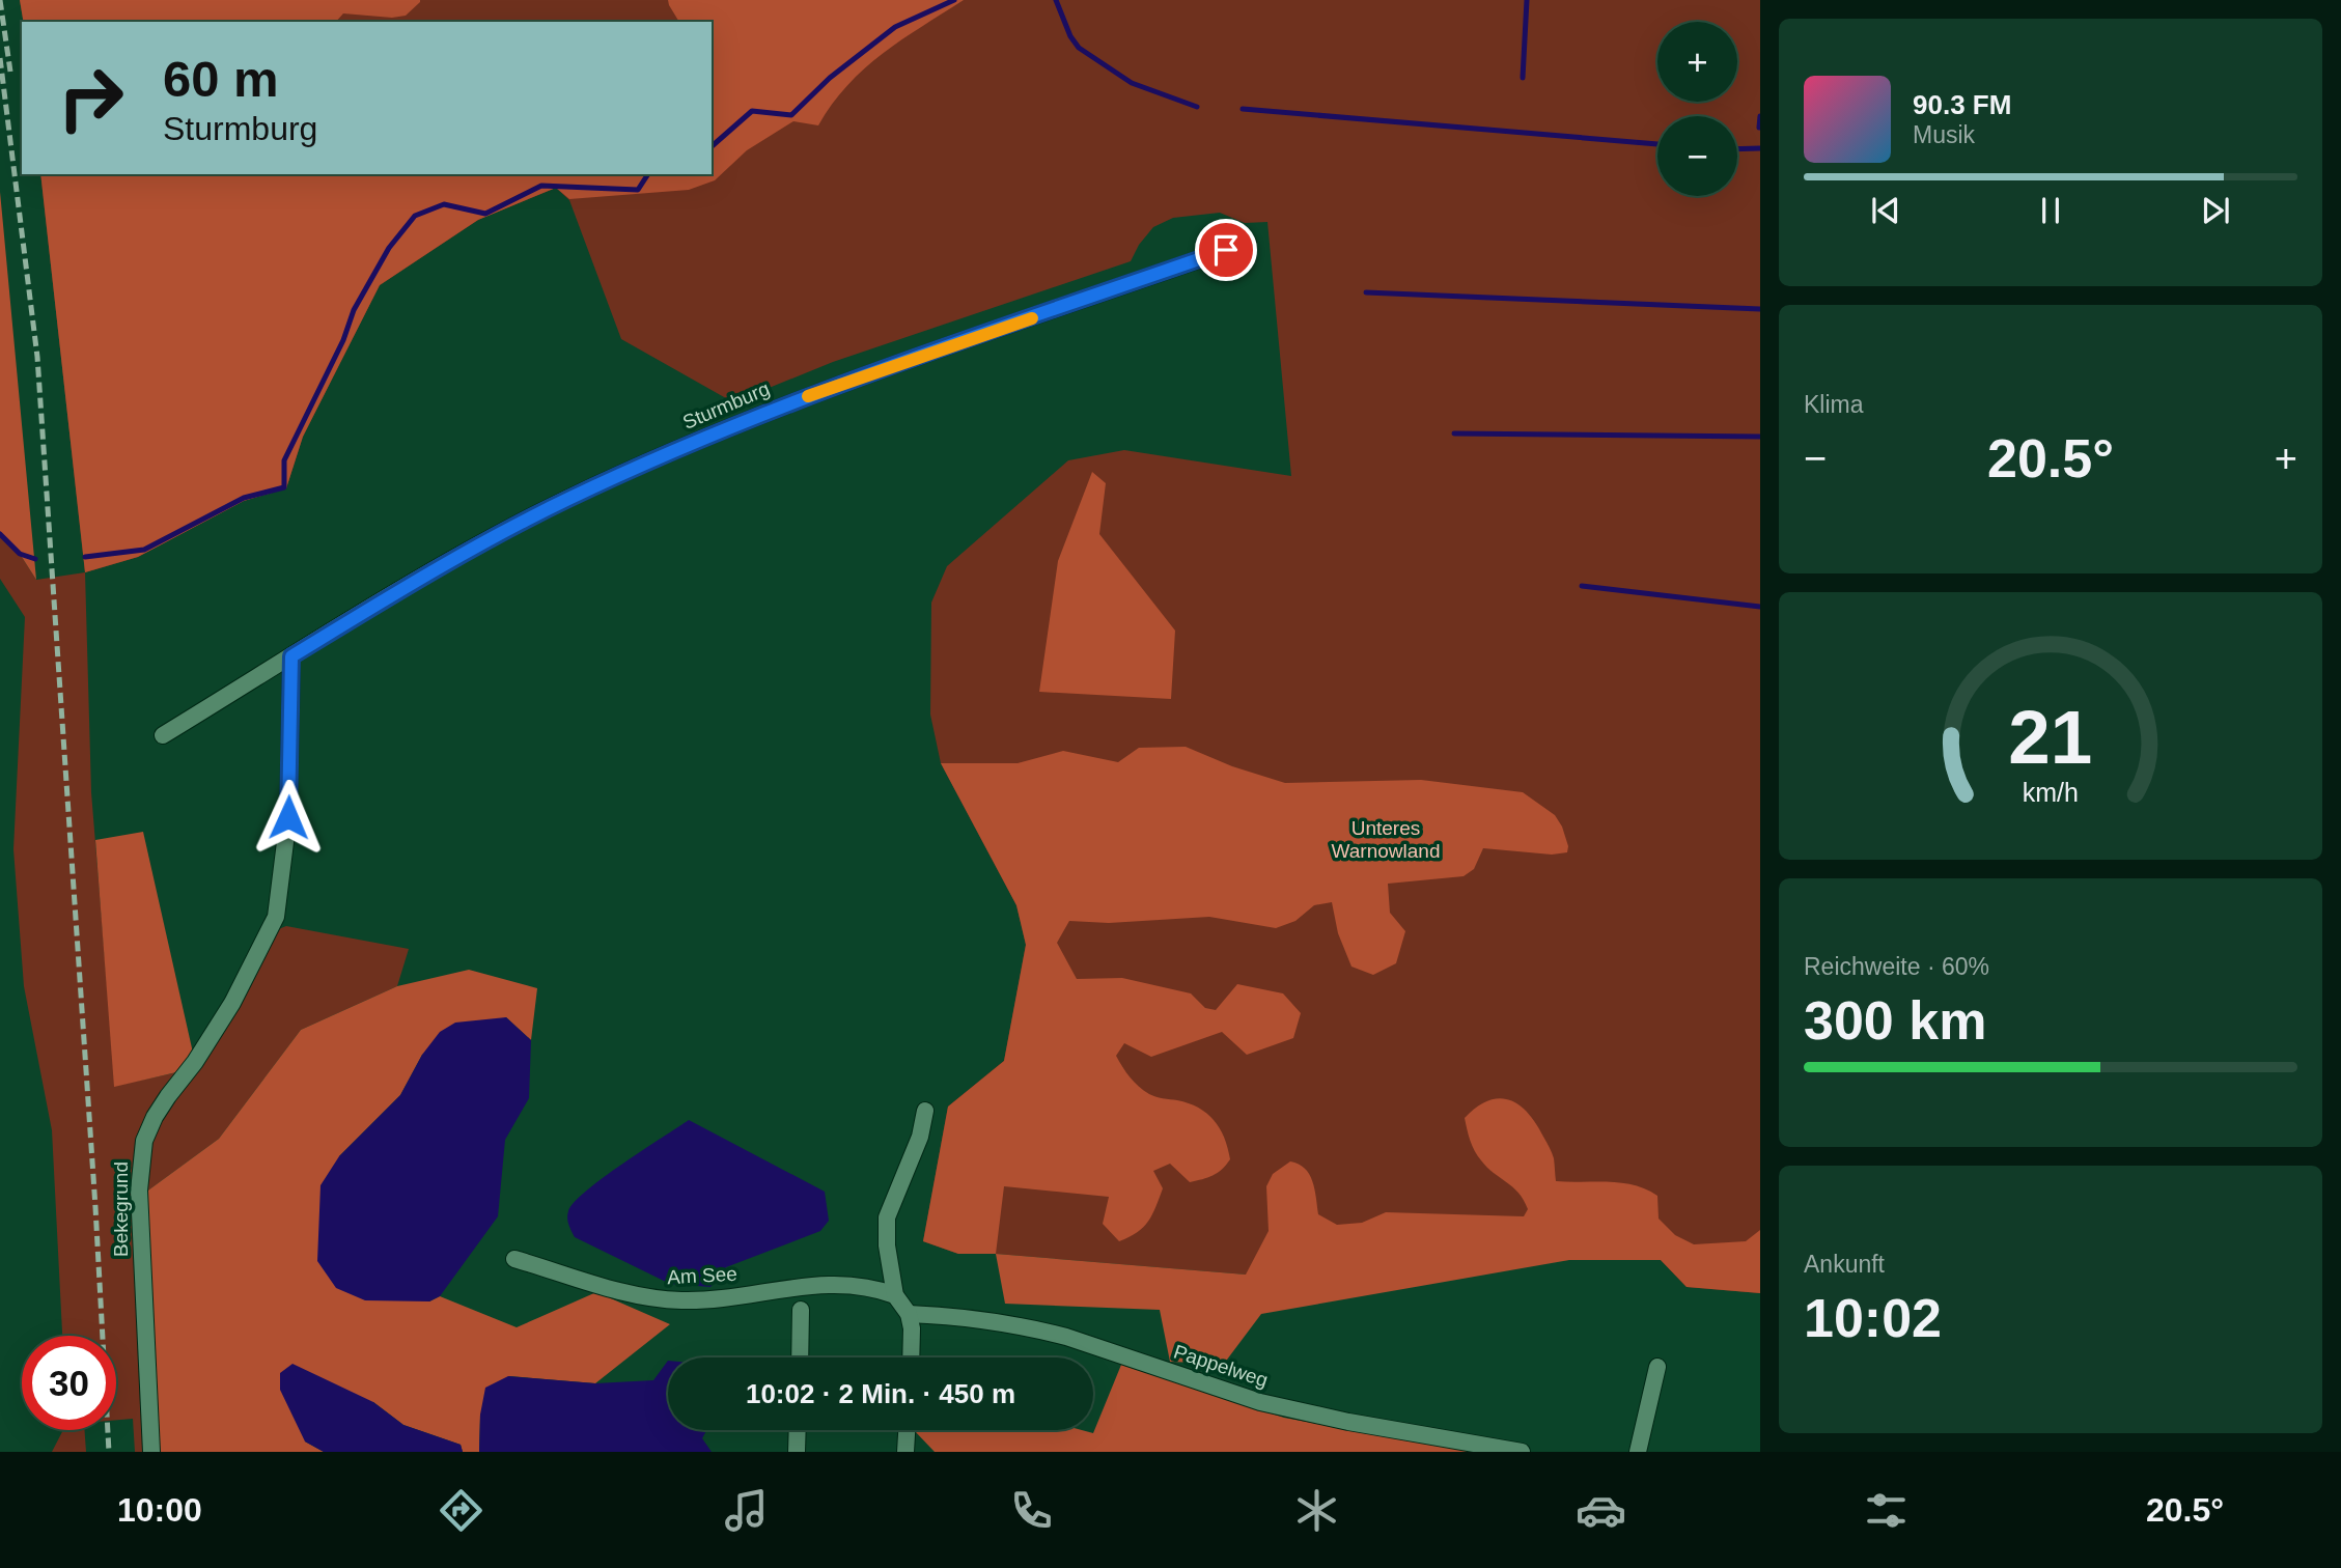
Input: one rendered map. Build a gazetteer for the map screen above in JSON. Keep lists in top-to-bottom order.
{
  "streets": {
    "street": [
      "Sturmburg",
      "Bekegrund",
      "Am See",
      "Pappelweg"
    ]
  },
  "crossings": [
    ["Sturmburg", "Bekegrund"]
  ],
  "parks": ["Unteres Warnowland"],
  "page": {
    "map_buttons": ["+", "−"],
    "turn": ["60 m", "Sturmburg"],
    "song": ["90.3 FM", "Musik"],
    "tile": [
      "Klima",
      ["Reichweite · 60%", "300 km"],
      ["Ankunft", "10:02"]
    ],
    "heat": ["−", "20.5°", "+"],
    "limit": "30",
    "trip": "10:02 · 2 Min. · 450 m",
    "tabs": ["10:00", "20.5°"],
    "gauge": ["21", "km/h"]
  }
}
